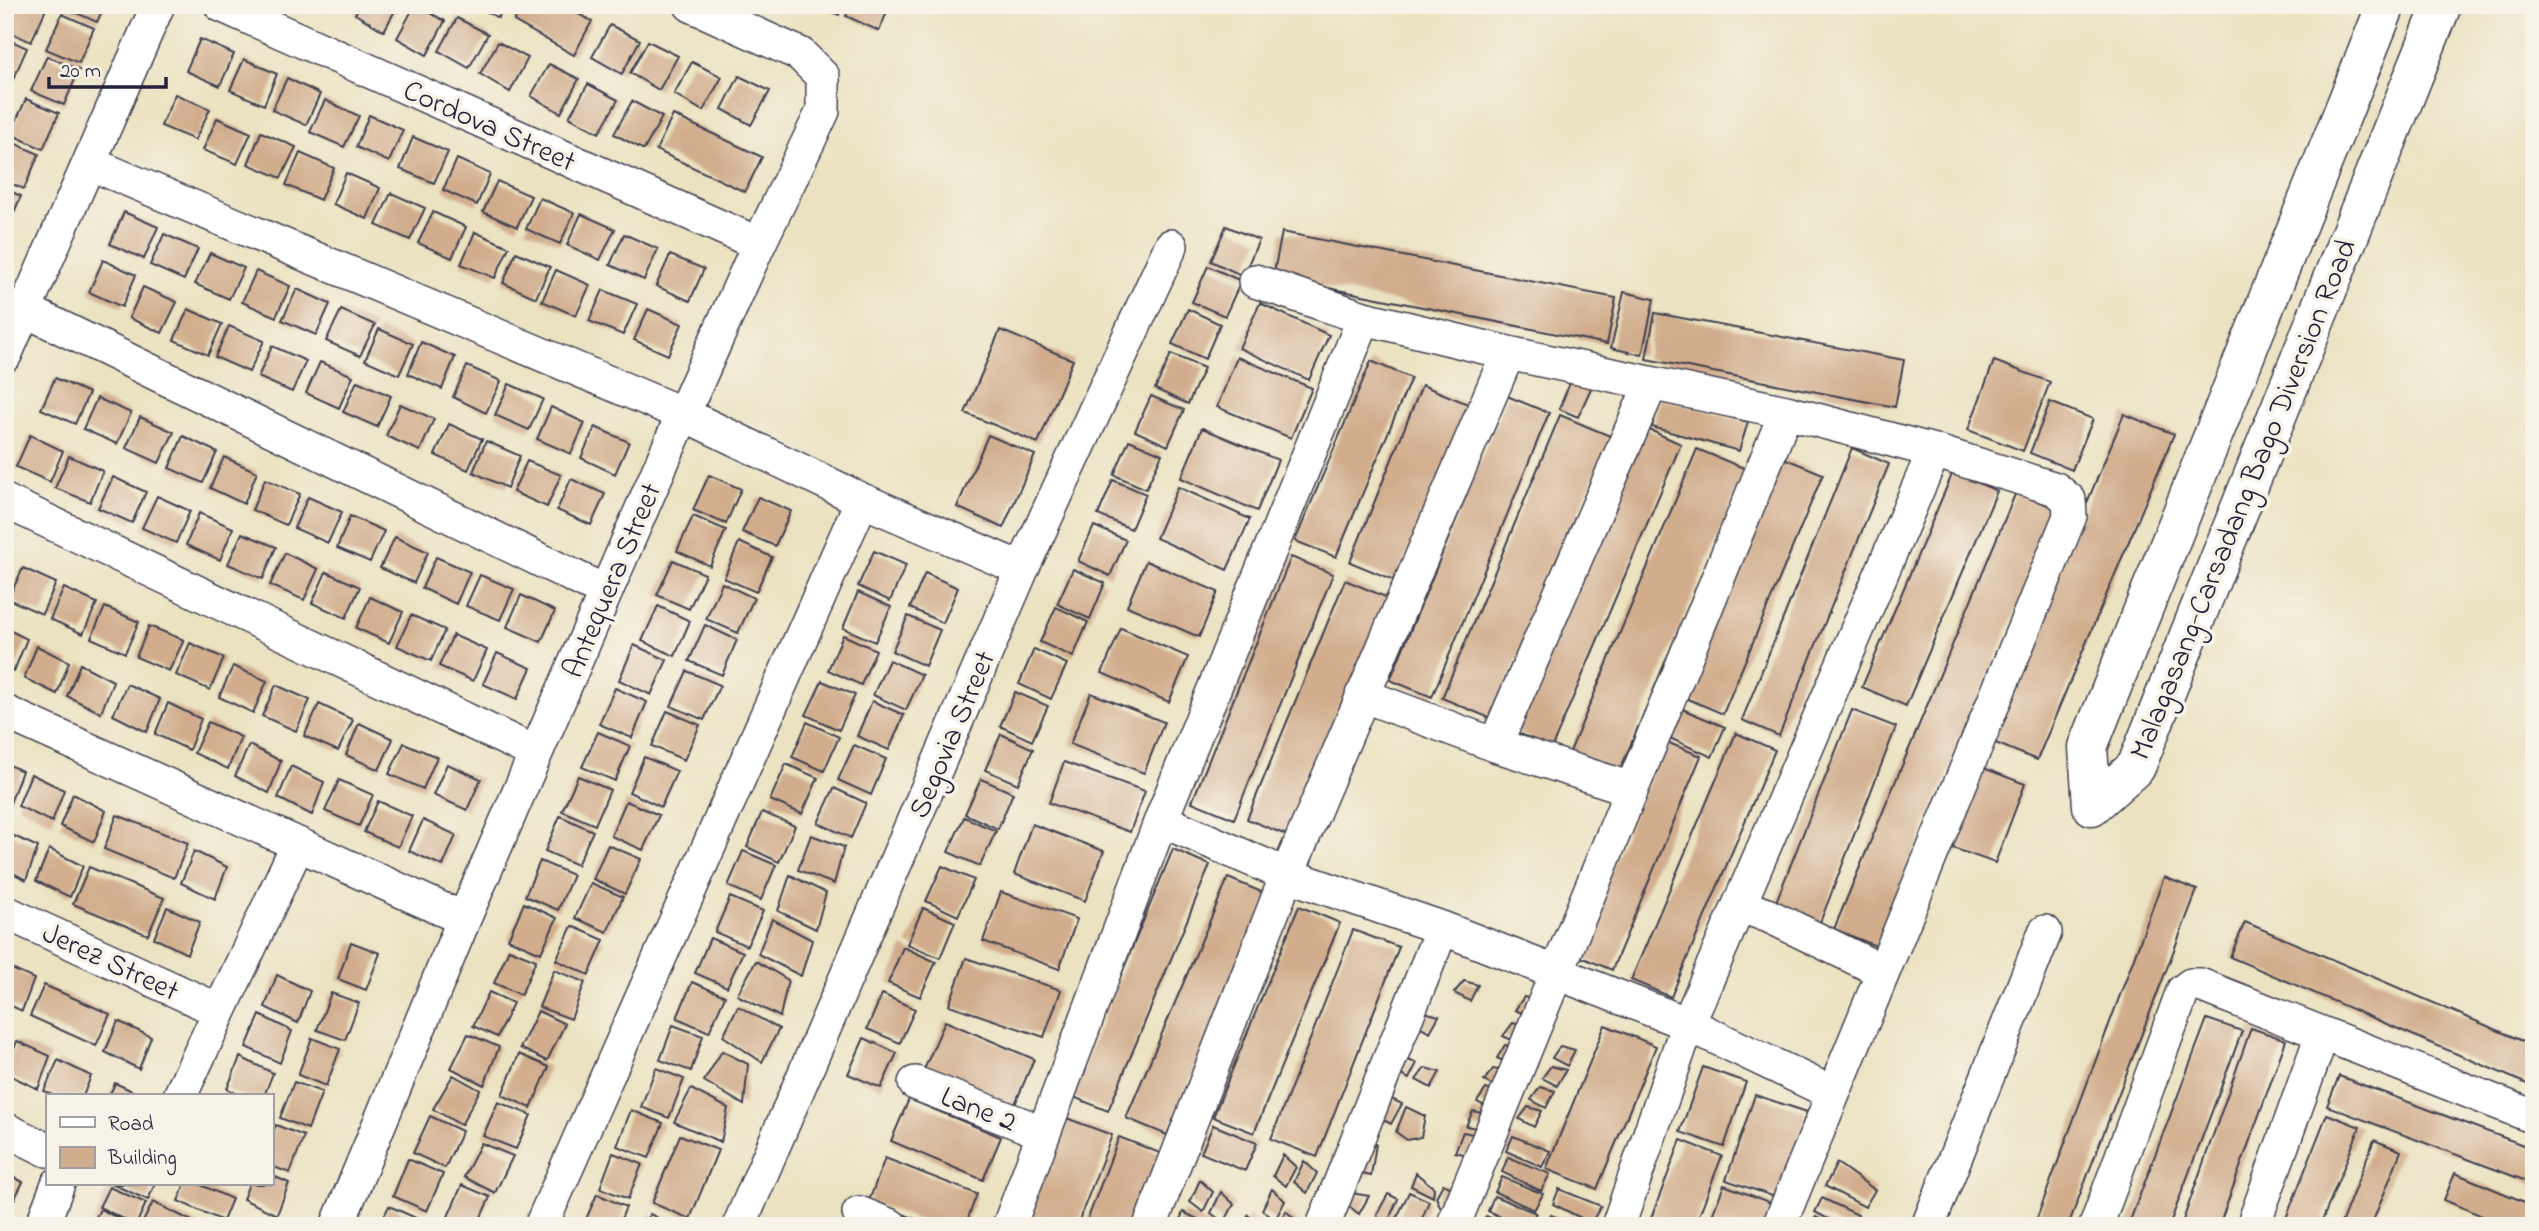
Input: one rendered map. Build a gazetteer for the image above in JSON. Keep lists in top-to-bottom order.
{
  "streets": {
    "street": [
      "Cordova Street",
      "Malagasang-Carsadang Bago Diversion Road",
      "Antequera Street",
      "Segovia Street",
      "Jerez Street",
      "Lane 2"
    ]
  },
  "crossings": [
    ["Cordova Street", "Antequera Street"]
  ],
  "legend": ["Road", "Building"],
  "scale_bar": "20 m"
}
